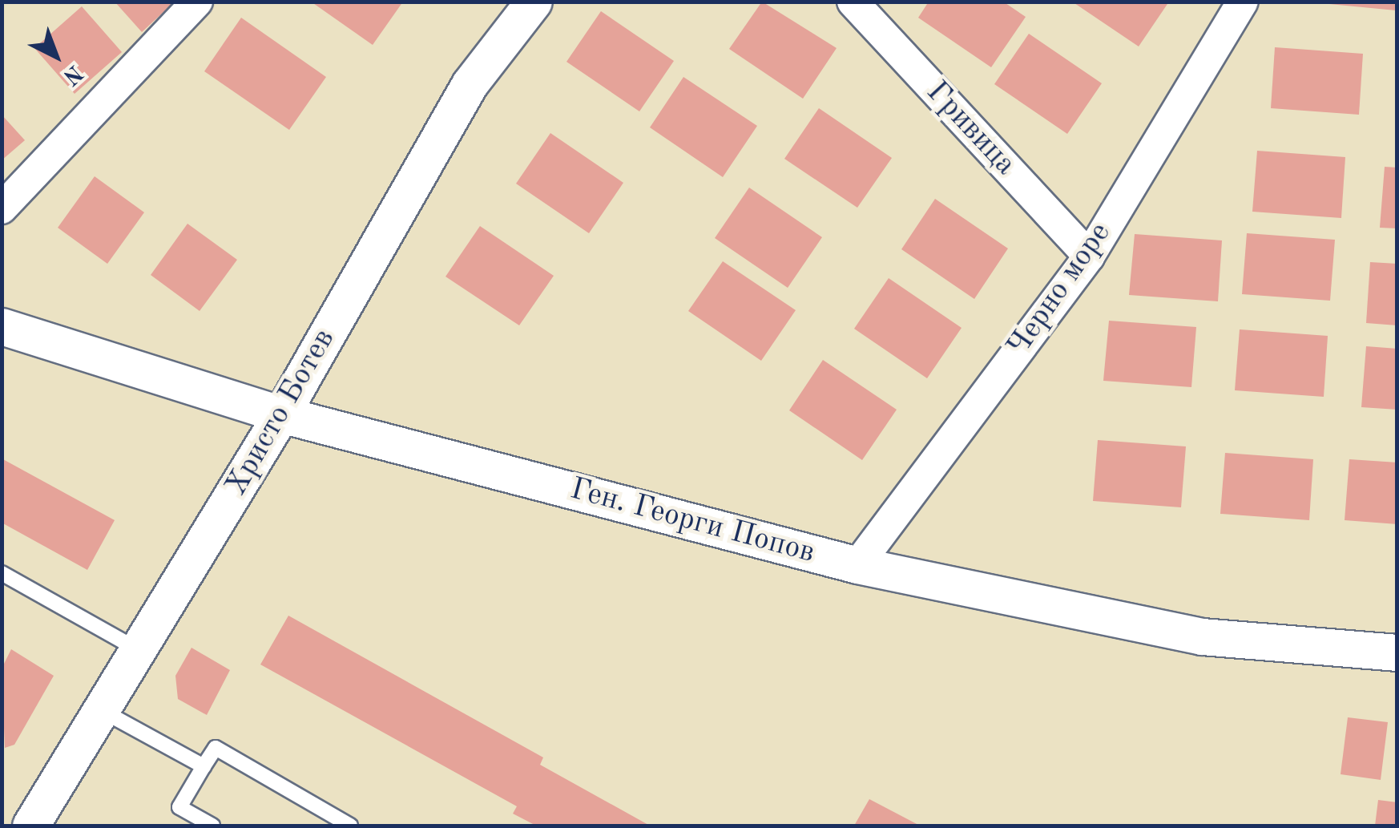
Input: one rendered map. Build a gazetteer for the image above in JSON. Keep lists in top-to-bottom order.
{
  "streets": {
    "street": [
      "Гривица",
      "Черно море",
      "Христо Ботев",
      "Ген. Георги Попов"
    ]
  },
  "crossings": [
    ["Гривица", "Черно море"],
    ["Черно море", "Ген. Георги Попов"],
    ["Христо Ботев", "Ген. Георги Попов"]
  ],
  "north": "bottom right"
}
